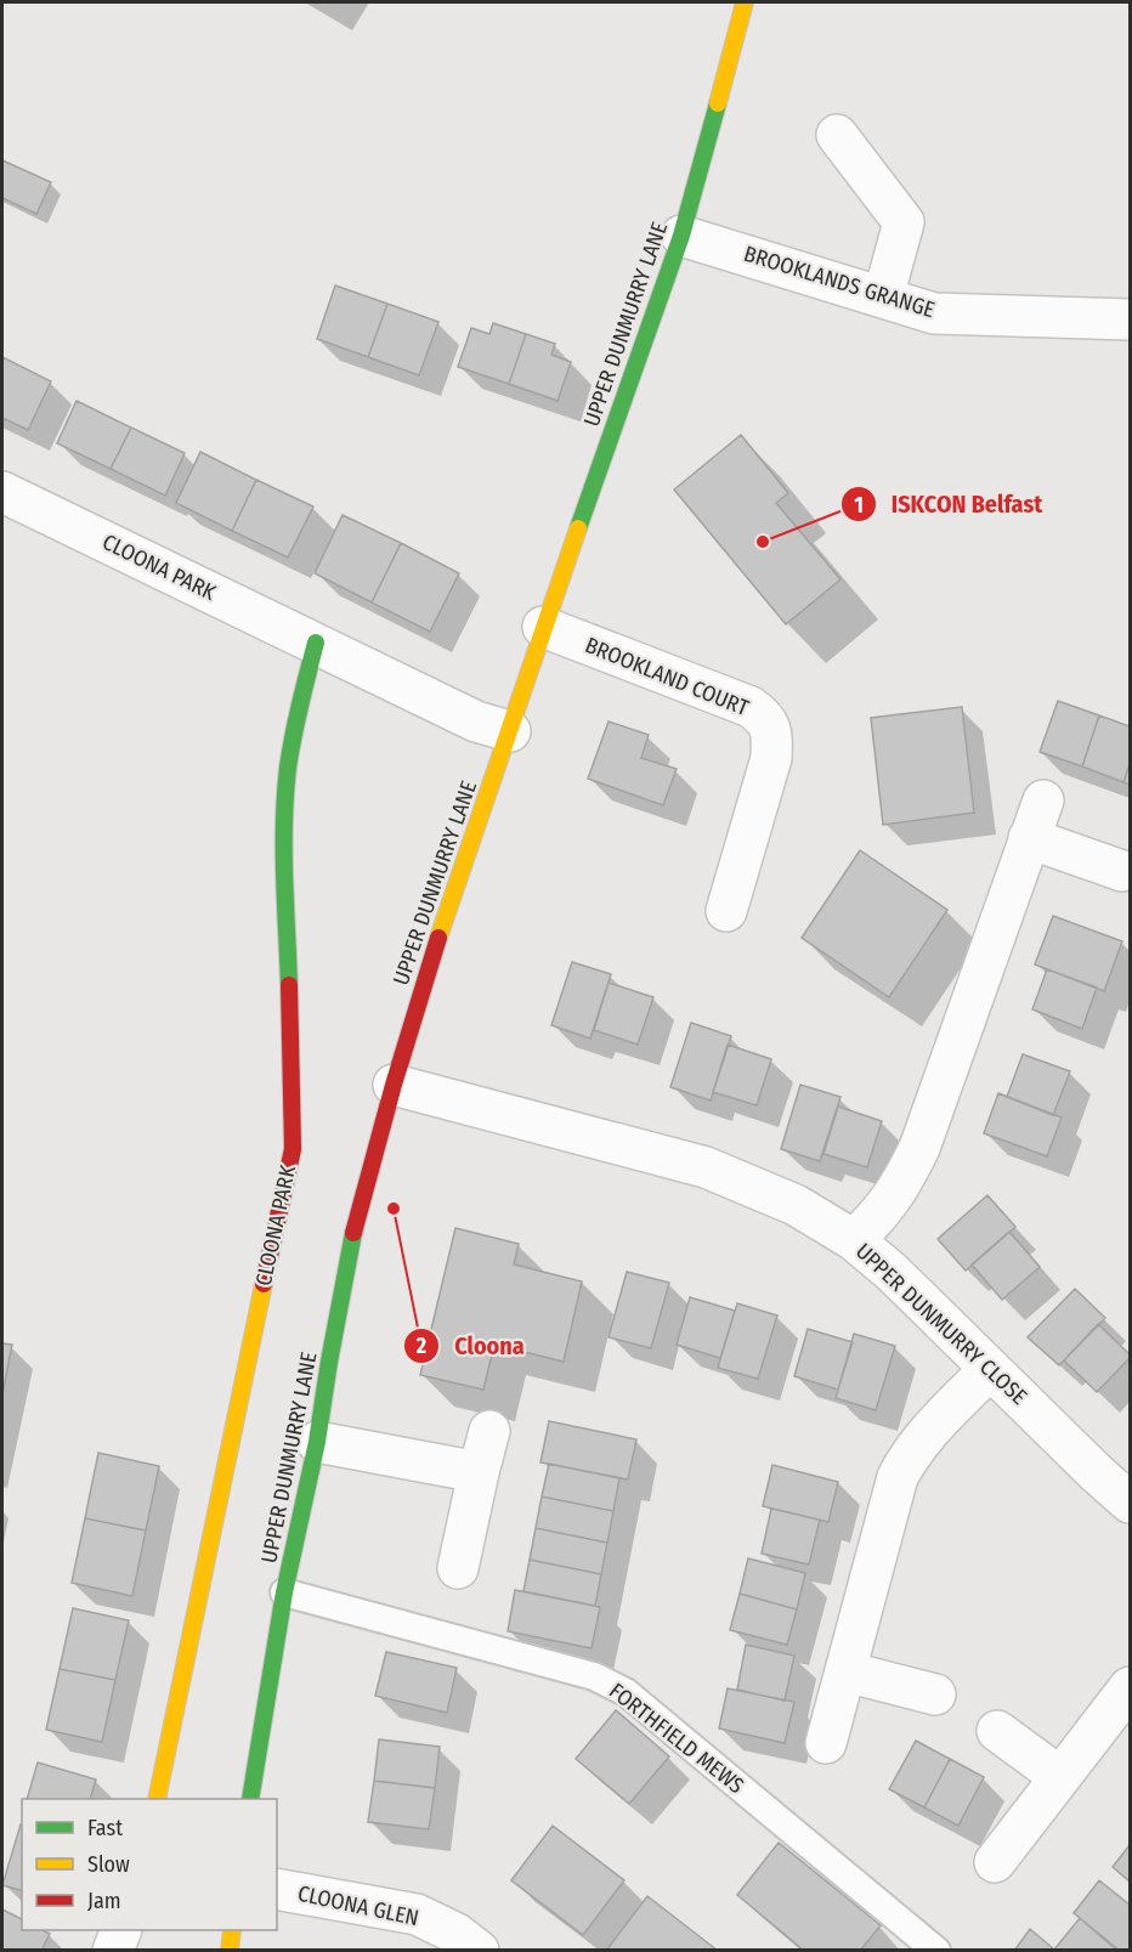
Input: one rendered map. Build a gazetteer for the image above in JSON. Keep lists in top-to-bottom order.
{
  "streets": {
    "street": [
      "BROOKLANDS GRANGE",
      "UPPER DUNMURRY LANE",
      "CLOONA PARK",
      "BROOKLAND COURT",
      "UPPER DUNMURRY CLOSE",
      "CLOONA GLEN"
    ],
    "lane": ["FORTHFIELD MEWS"]
  },
  "crossings": [
    ["BROOKLANDS GRANGE", "UPPER DUNMURRY LANE"],
    ["UPPER DUNMURRY LANE", "CLOONA PARK"],
    ["UPPER DUNMURRY LANE", "BROOKLAND COURT"],
    ["UPPER DUNMURRY LANE", "UPPER DUNMURRY CLOSE"],
    ["UPPER DUNMURRY LANE", "FORTHFIELD MEWS"]
  ],
  "places": ["ISKCON Belfast", "Cloona"],
  "legend": ["Fast", "Slow", "Jam"]
}
